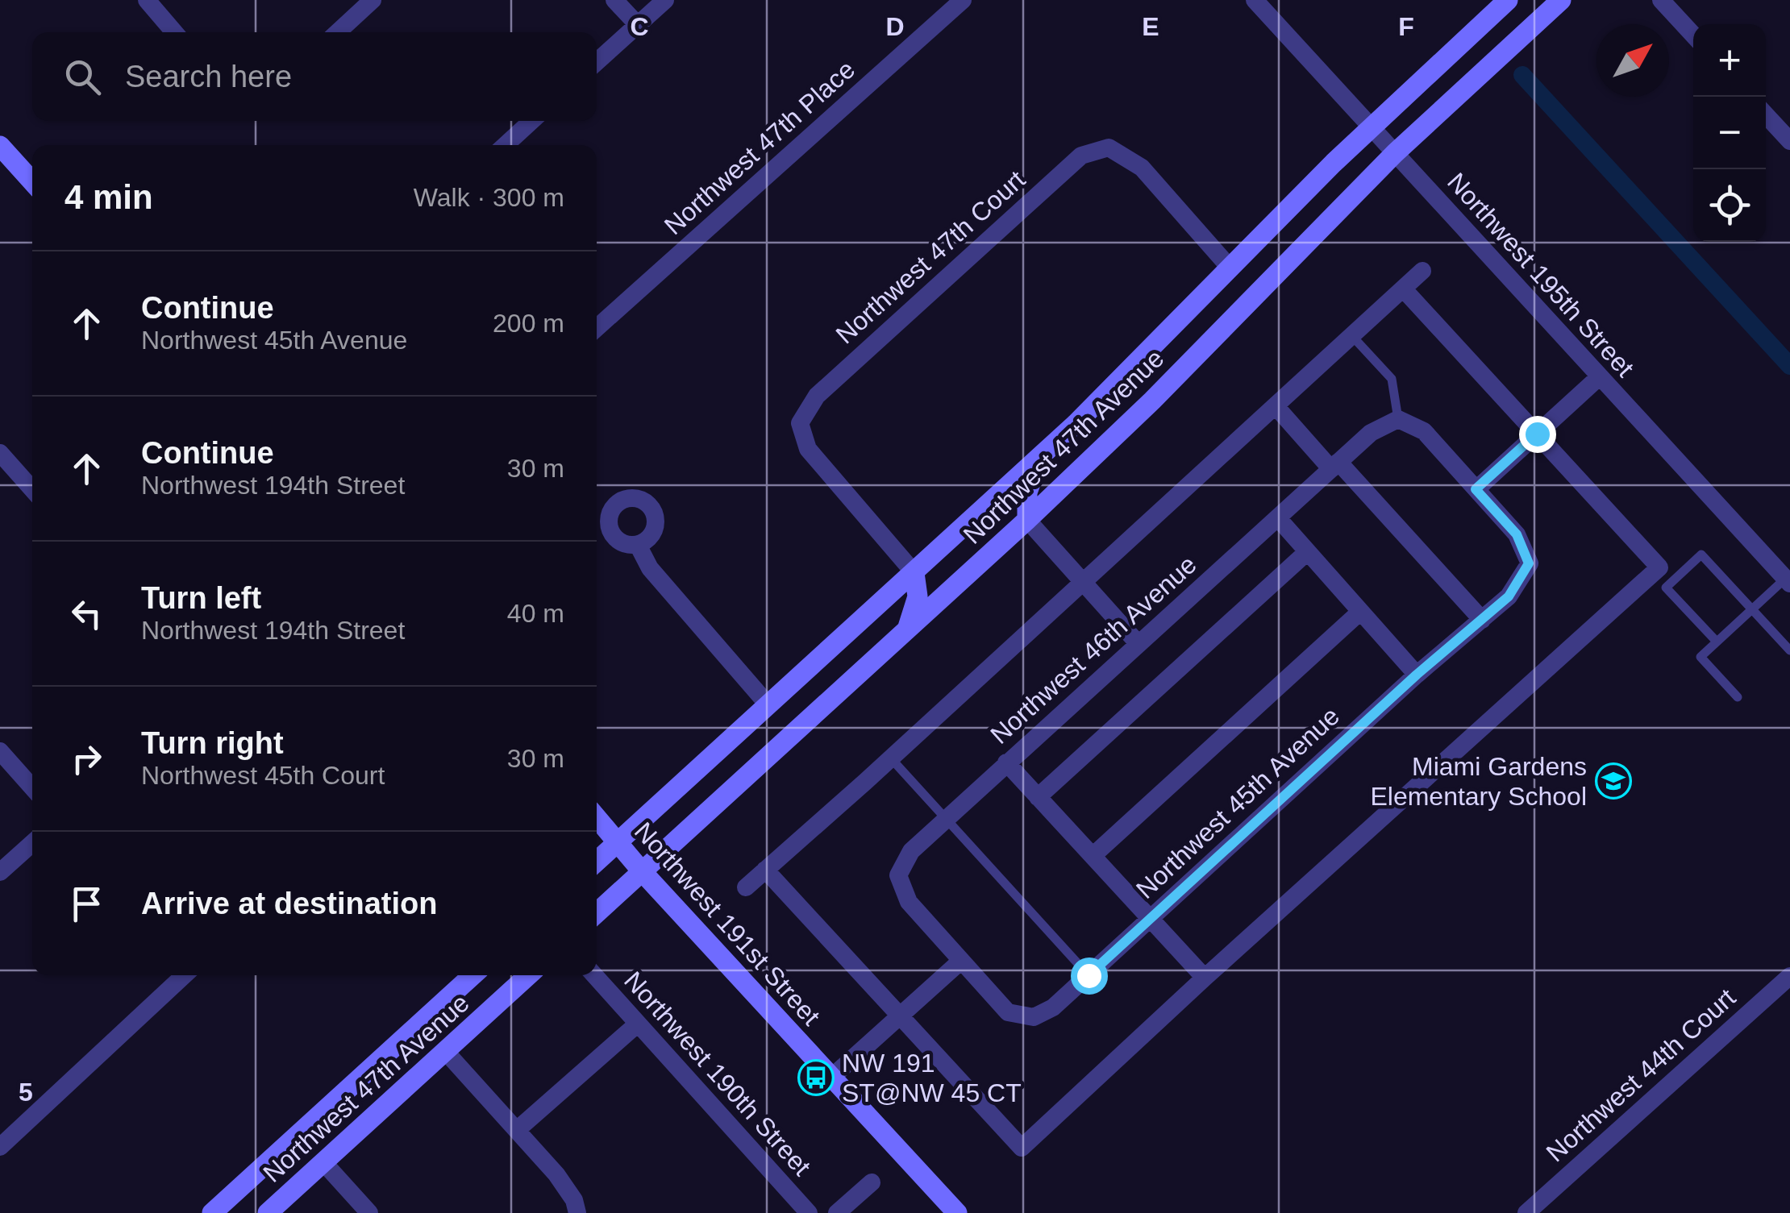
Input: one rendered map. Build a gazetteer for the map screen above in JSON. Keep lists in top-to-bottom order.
{
  "streets": {
    "main road": ["Northwest 47th Avenue", "Northwest 191st Street"],
    "street": [
      "Northwest 47th Place",
      "Northwest 47th Court",
      "Northwest 195th Street",
      "Northwest 46th Avenue",
      "Northwest 45th Avenue",
      "Northwest 190th Street",
      "Northwest 44th Court"
    ]
  },
  "crossings": [
    ["Northwest 47th Court", "Northwest 47th Avenue"],
    ["Northwest 195th Street", "Northwest 47th Avenue"],
    ["Northwest 47th Avenue", "Northwest 191st Street"],
    ["Northwest 46th Avenue", "Northwest 45th Avenue"]
  ],
  "places": {
    "school or university": ["Miami Gardens Elementary School"],
    "bus stop": ["NW 191 ST@NW 45 CT"]
  },
  "north": "top right",
  "page": {
    "map_buttons": ["+", "−"],
    "search": "Search here",
    "heading": ["4 min", "Walk · 300 m"],
    "list": [
      ["Continue", "Northwest 45th Avenue", "200 m"],
      ["Continue", "Northwest 194th Street", "30 m"],
      ["Turn left", "Northwest 194th Street", "40 m"],
      ["Turn right", "Northwest 45th Court", "30 m"],
      "Arrive at destination"
    ]
  },
  "grid": {
    "columns": [
      "C",
      "D",
      "E",
      "F"
    ],
    "rows": ["5"]
  }
}
